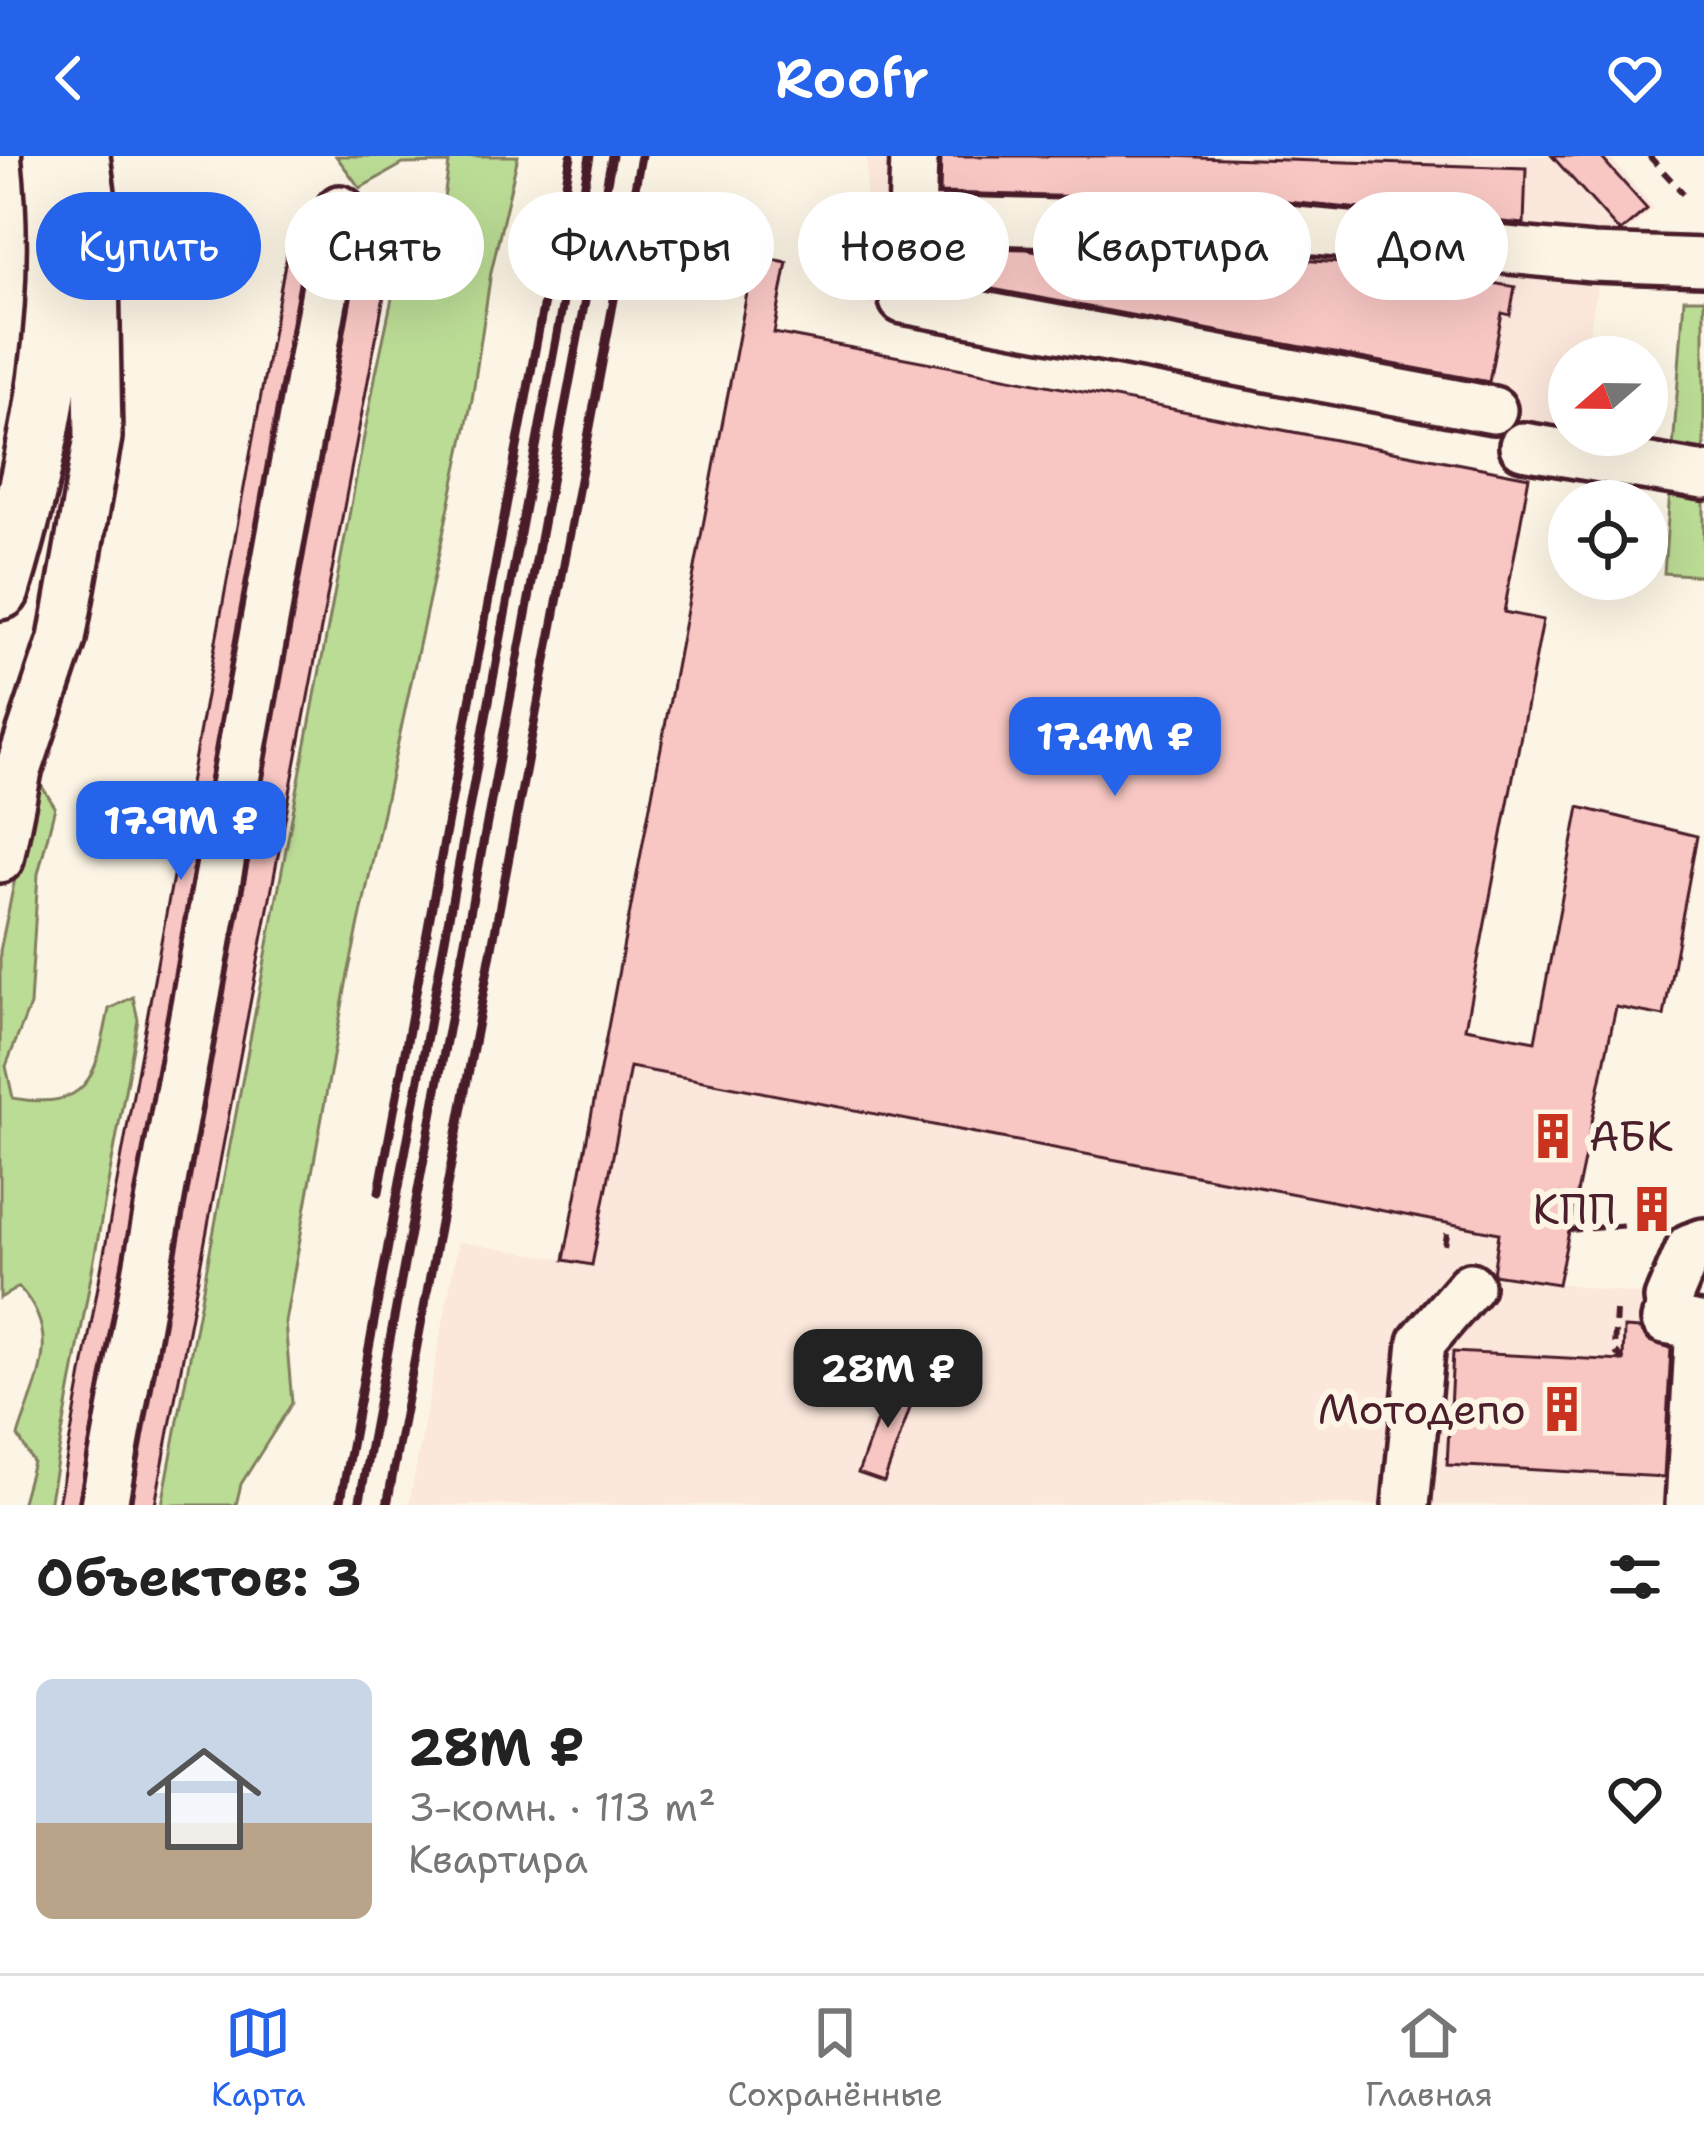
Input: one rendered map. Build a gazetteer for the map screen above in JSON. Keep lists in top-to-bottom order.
{
  "places": {
    "building": ["АБК", "КПП", "Мотодепо"]
  },
  "north": "left",
  "page": {
    "header": "Roofr",
    "chip": [
      "Купить",
      "Снять",
      "Фильтры",
      "Новое",
      "Квартира",
      "Дом"
    ],
    "price": ["17.4M ₽", "17.9M ₽", "28M ₽"],
    "heading": "Объектов: 3",
    "list": [
      {
        "name": "28M ₽",
        "note": "3-комн. · 113 m² · Квартира"
      }
    ],
    "tabs": ["Карта", "Сохранённые", "Главная"]
  }
}
